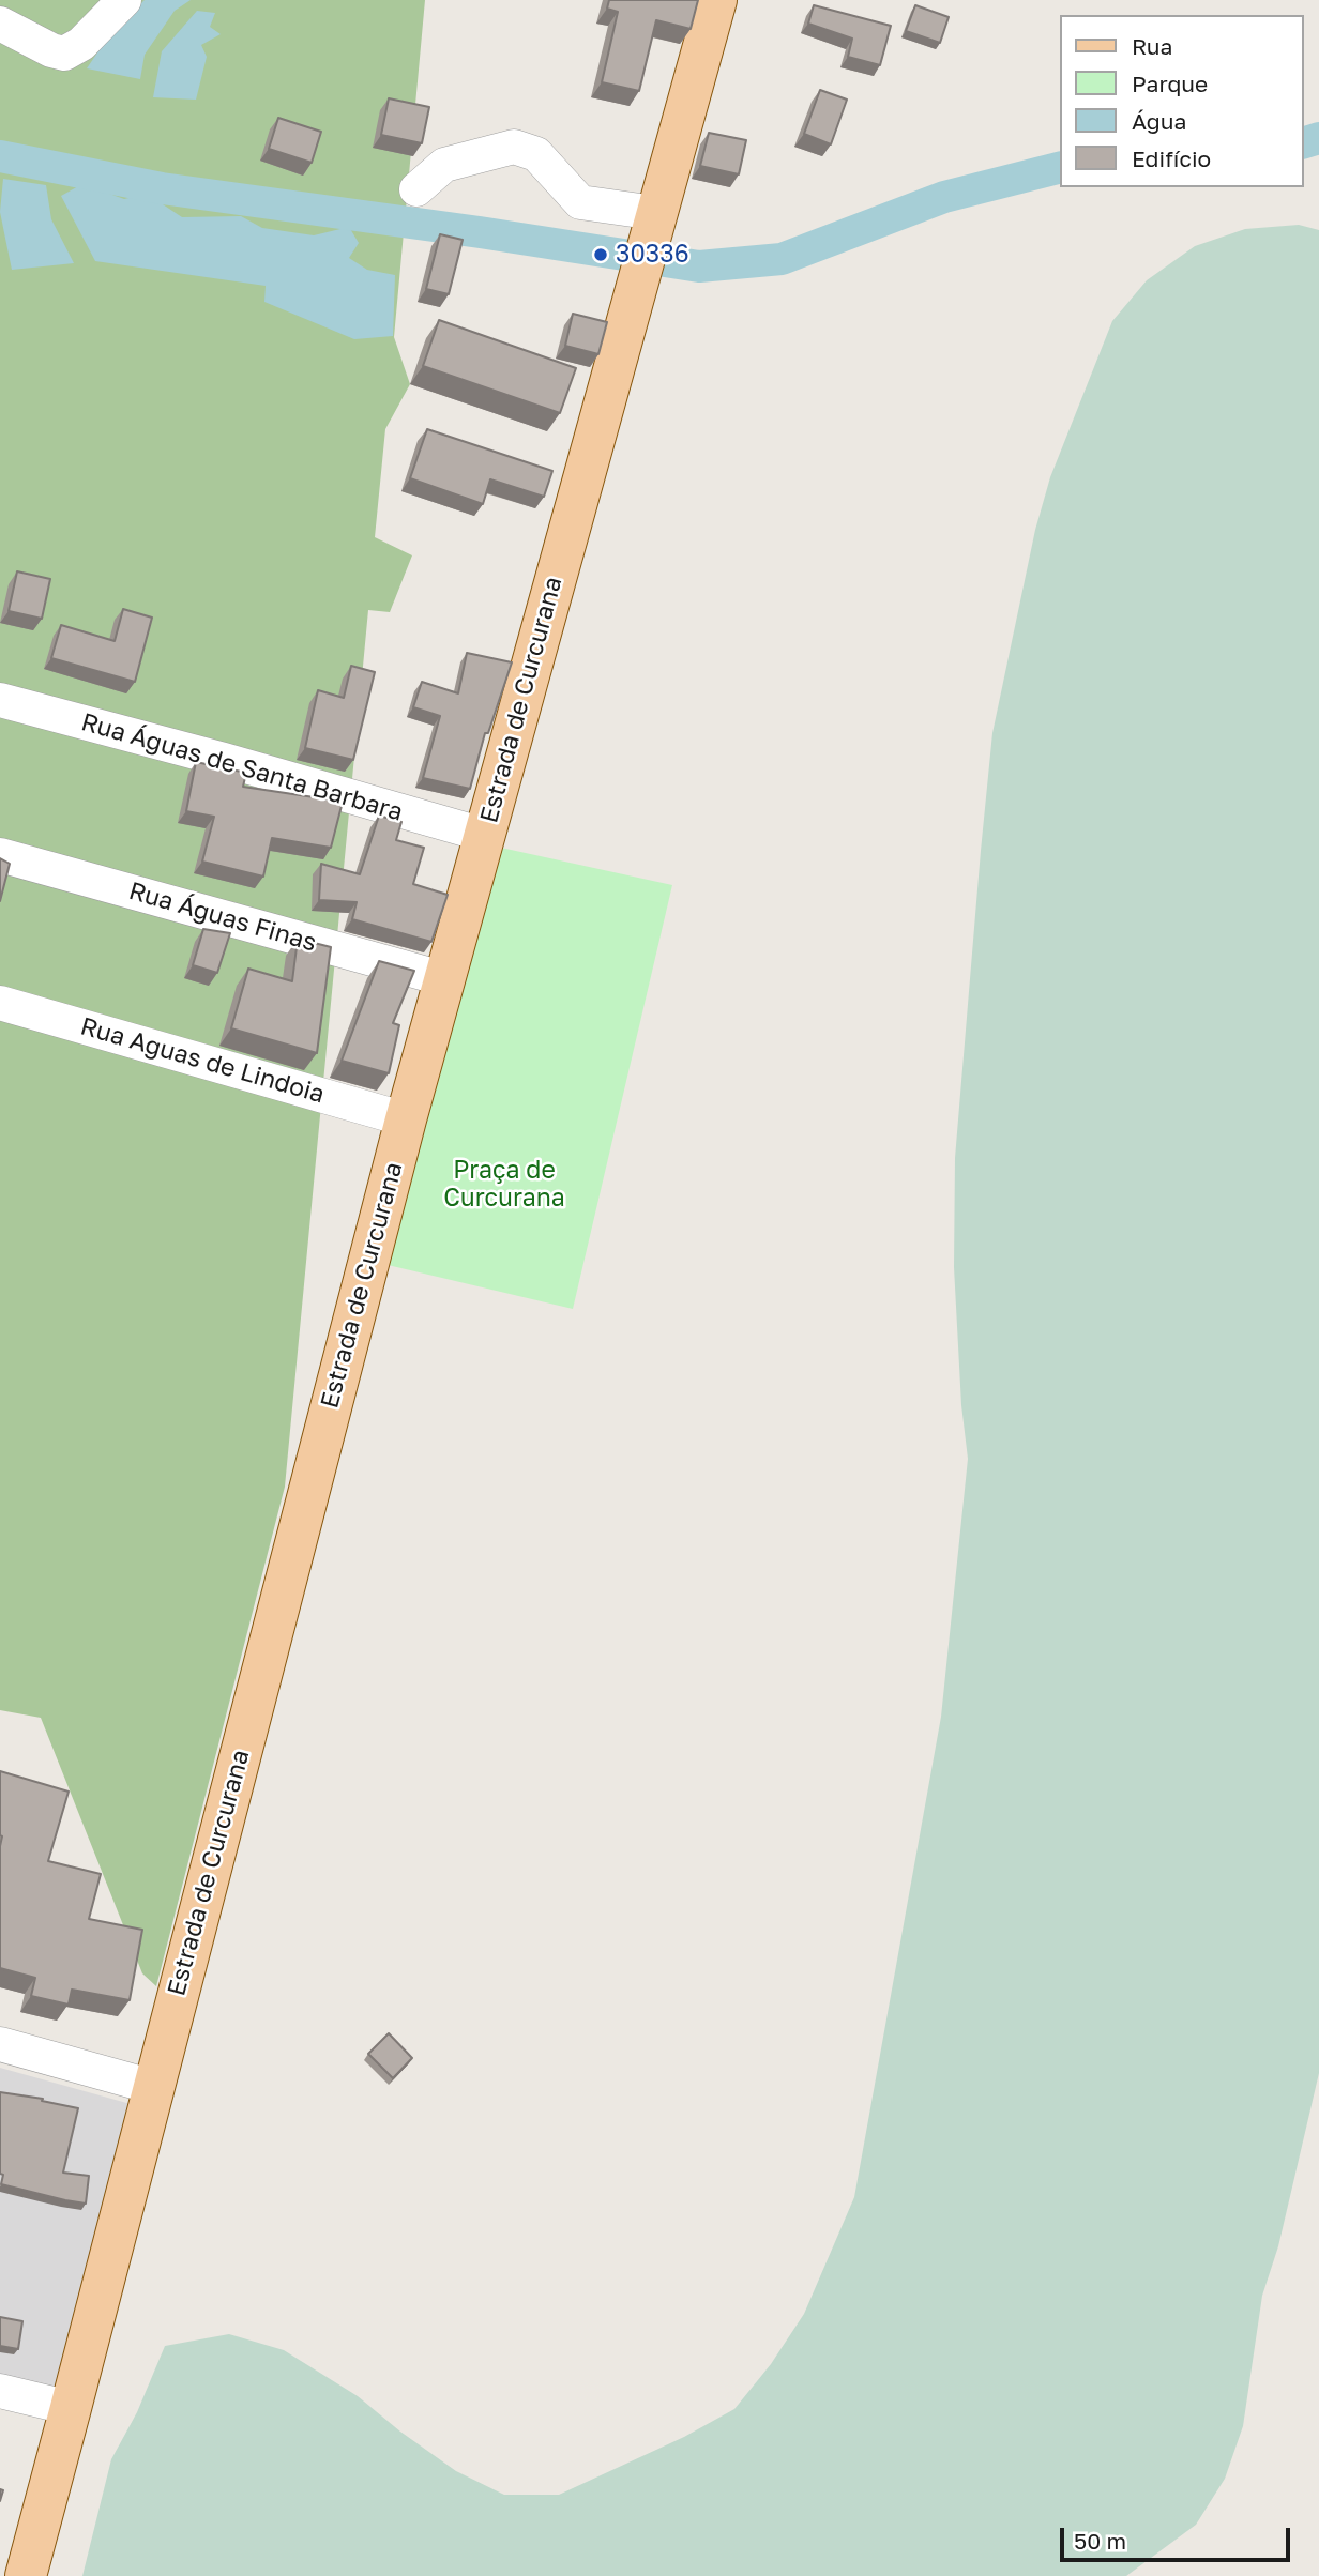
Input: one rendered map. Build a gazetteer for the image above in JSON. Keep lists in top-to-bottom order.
{
  "streets": {
    "main road": ["Estrada de Curcurana"],
    "street": ["Rua Águas de Santa Barbara", "Rua Águas Finas", "Rua Aguas de Lindoia"]
  },
  "crossings": [
    ["Estrada de Curcurana", "Rua Águas de Santa Barbara"],
    ["Estrada de Curcurana", "Rua Águas Finas"],
    ["Estrada de Curcurana", "Rua Aguas de Lindoia"]
  ],
  "parks": ["Praça de Curcurana"],
  "places": ["30336"],
  "legend": [
    "Rua",
    "Parque",
    "Água",
    "Edifício"
  ],
  "scale_bar": "50 m"
}
